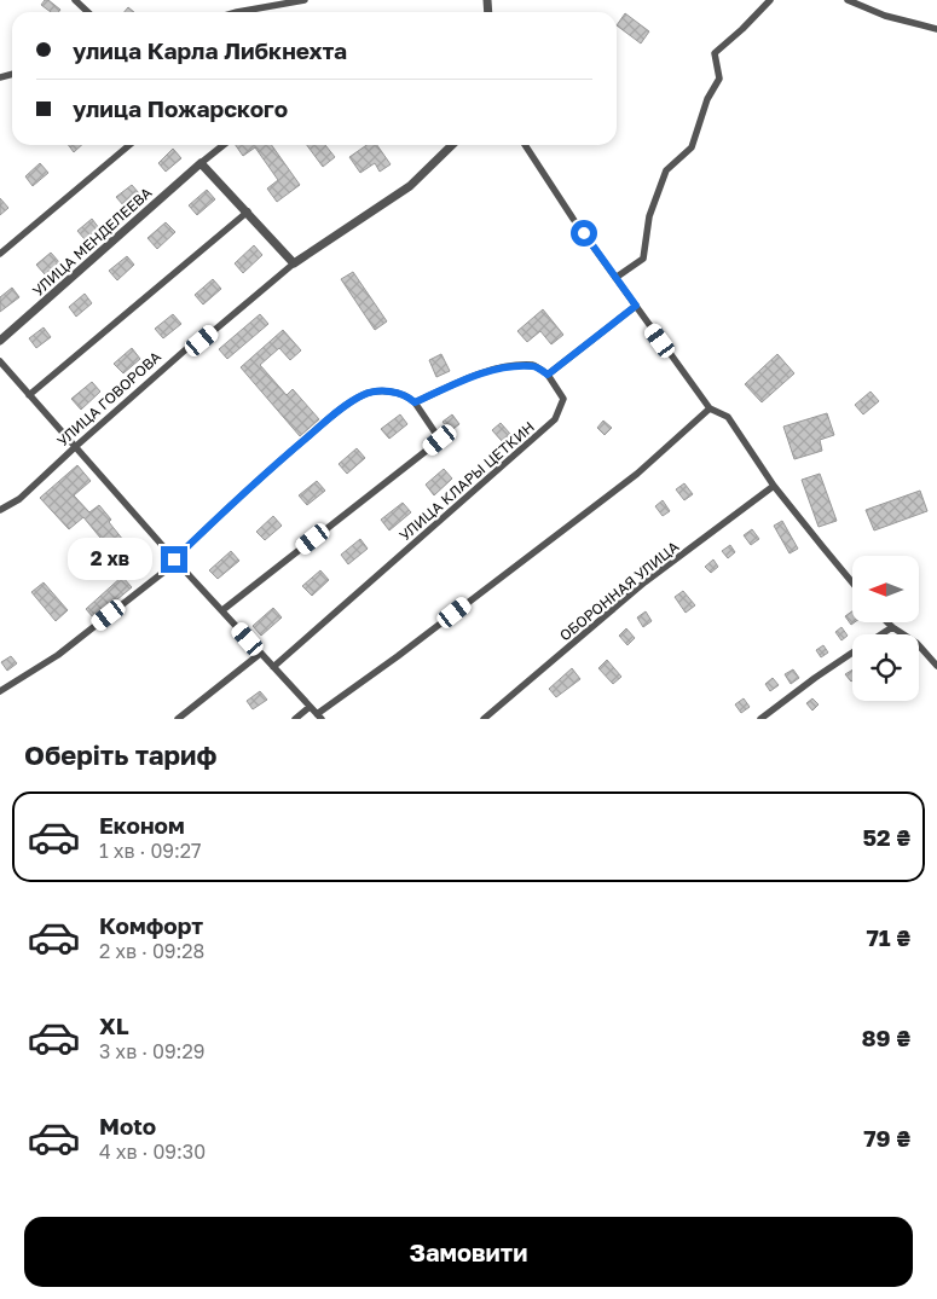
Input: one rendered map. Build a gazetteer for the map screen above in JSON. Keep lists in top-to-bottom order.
{
  "streets": {
    "street": [
      "УЛИЦА МЕНДЕЛЕЕВА",
      "УЛИЦА ГОВОРОВА",
      "УЛИЦА КЛАРЫ ЦЕТКИН",
      "ОБОРОННАЯ УЛИЦА"
    ]
  },
  "north": "left",
  "page": {
    "banner": ["улица Карла Либкнехта", "улица Пожарского"],
    "bubble": "2 хв",
    "heading": "Оберіть тариф",
    "list": [
      {
        "name": "Економ",
        "note": "1 хв · 09:27",
        "value": "52 ₴"
      },
      {
        "name": "Комфорт",
        "note": "2 хв · 09:28",
        "value": "71 ₴"
      },
      {
        "name": "XL",
        "note": "3 хв · 09:29",
        "value": "89 ₴"
      },
      {
        "name": "Moto",
        "note": "4 хв · 09:30",
        "value": "79 ₴"
      }
    ],
    "buttons": "Замовити"
  }
}
